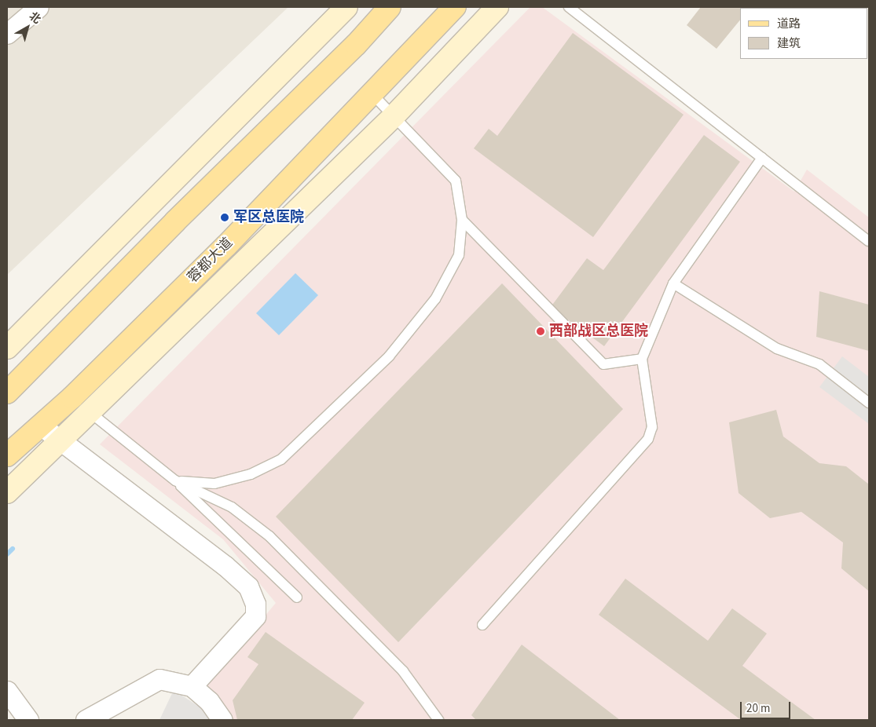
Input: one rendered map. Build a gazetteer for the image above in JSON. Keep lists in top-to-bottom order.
{
  "streets": {
    "main road": ["蓉都大道"]
  },
  "places": ["军区总医院", "西部战区总医院"],
  "legend": ["道路", "建筑"],
  "scale_bar": "20 m",
  "north": "top right"
}
